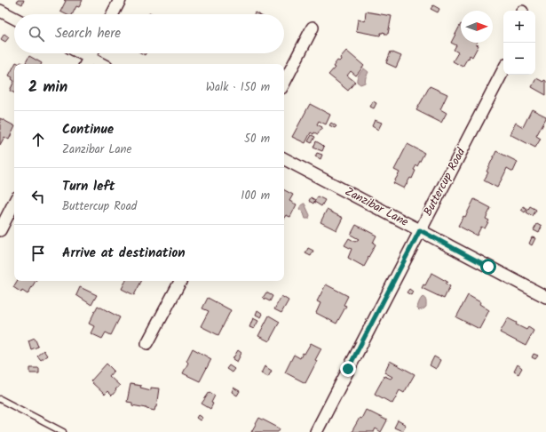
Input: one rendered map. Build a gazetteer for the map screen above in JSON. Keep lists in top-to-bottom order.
{
  "streets": {
    "street": ["Buttercup Road", "Zanzibar Lane"]
  },
  "crossings": [
    ["Buttercup Road", "Zanzibar Lane"]
  ],
  "north": "right",
  "page": {
    "map_buttons": ["+", "−"],
    "search": "Search here",
    "heading": ["2 min", "Walk · 150 m"],
    "list": [
      ["Continue", "Zanzibar Lane", "50 m"],
      ["Turn left", "Buttercup Road", "100 m"],
      "Arrive at destination"
    ]
  }
}
